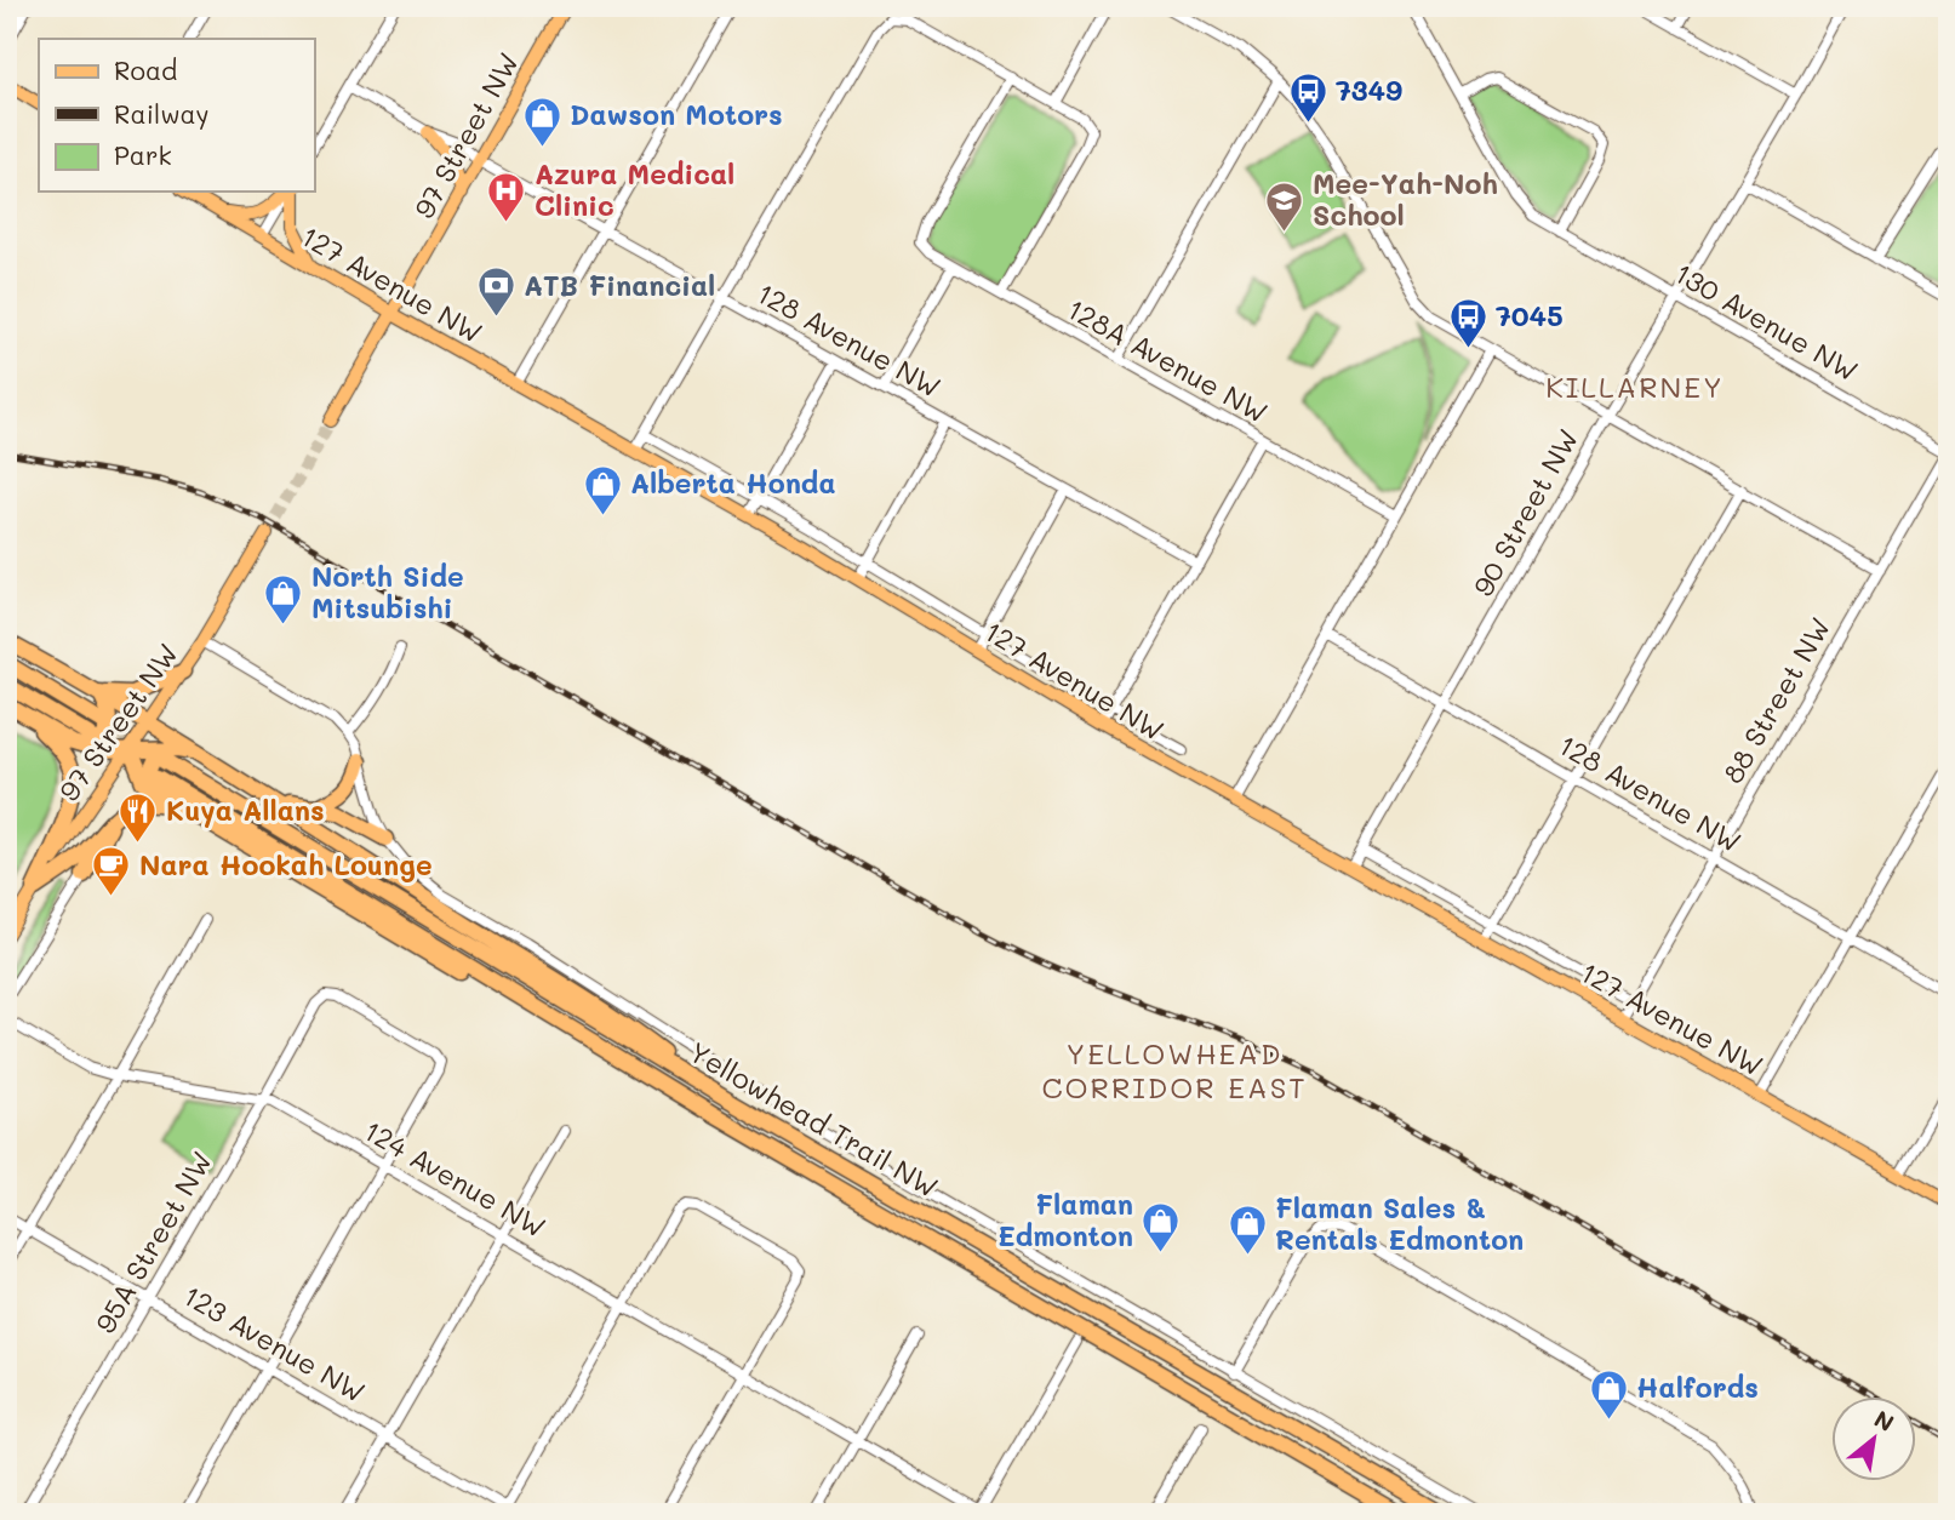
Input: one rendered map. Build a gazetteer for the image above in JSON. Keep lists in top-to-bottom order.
{
  "streets": {
    "highway": ["Yellowhead Trail NW"],
    "main road": ["97 Street NW", "127 Avenue NW"],
    "street": [
      "130 Avenue NW",
      "128 Avenue NW",
      "128A Avenue NW",
      "90 Street NW",
      "88 Street NW",
      "124 Avenue NW",
      "95A Street NW",
      "123 Avenue NW"
    ]
  },
  "crossings": [
    ["97 Street NW", "127 Avenue NW"],
    ["97 Street NW", "128 Avenue NW"],
    ["127 Avenue NW", "90 Street NW"],
    ["127 Avenue NW", "88 Street NW"],
    ["130 Avenue NW", "90 Street NW"],
    ["130 Avenue NW", "88 Street NW"],
    ["128 Avenue NW", "90 Street NW"],
    ["128 Avenue NW", "88 Street NW"],
    ["124 Avenue NW", "95A Street NW"],
    ["95A Street NW", "123 Avenue NW"]
  ],
  "districts": ["KILLARNEY", "YELLOWHEAD CORRIDOR EAST"],
  "places": {
    "bus stop": ["7349", "7045"],
    "shop": [
      "Dawson Motors",
      "Alberta Honda",
      "North Side Mitsubishi",
      "Flaman Edmonton",
      "Flaman Sales & Rentals Edmonton",
      "Halfords"
    ],
    "hospital": ["Azura Medical Clinic"],
    "school or university": ["Mee-Yah-Noh School"],
    "bank": ["ATB Financial"],
    "restaurant": ["Kuya Allans"],
    "cafe": ["Nara Hookah Lounge"]
  },
  "legend": ["Road", "Railway", "Park"],
  "north": "top right"
}
